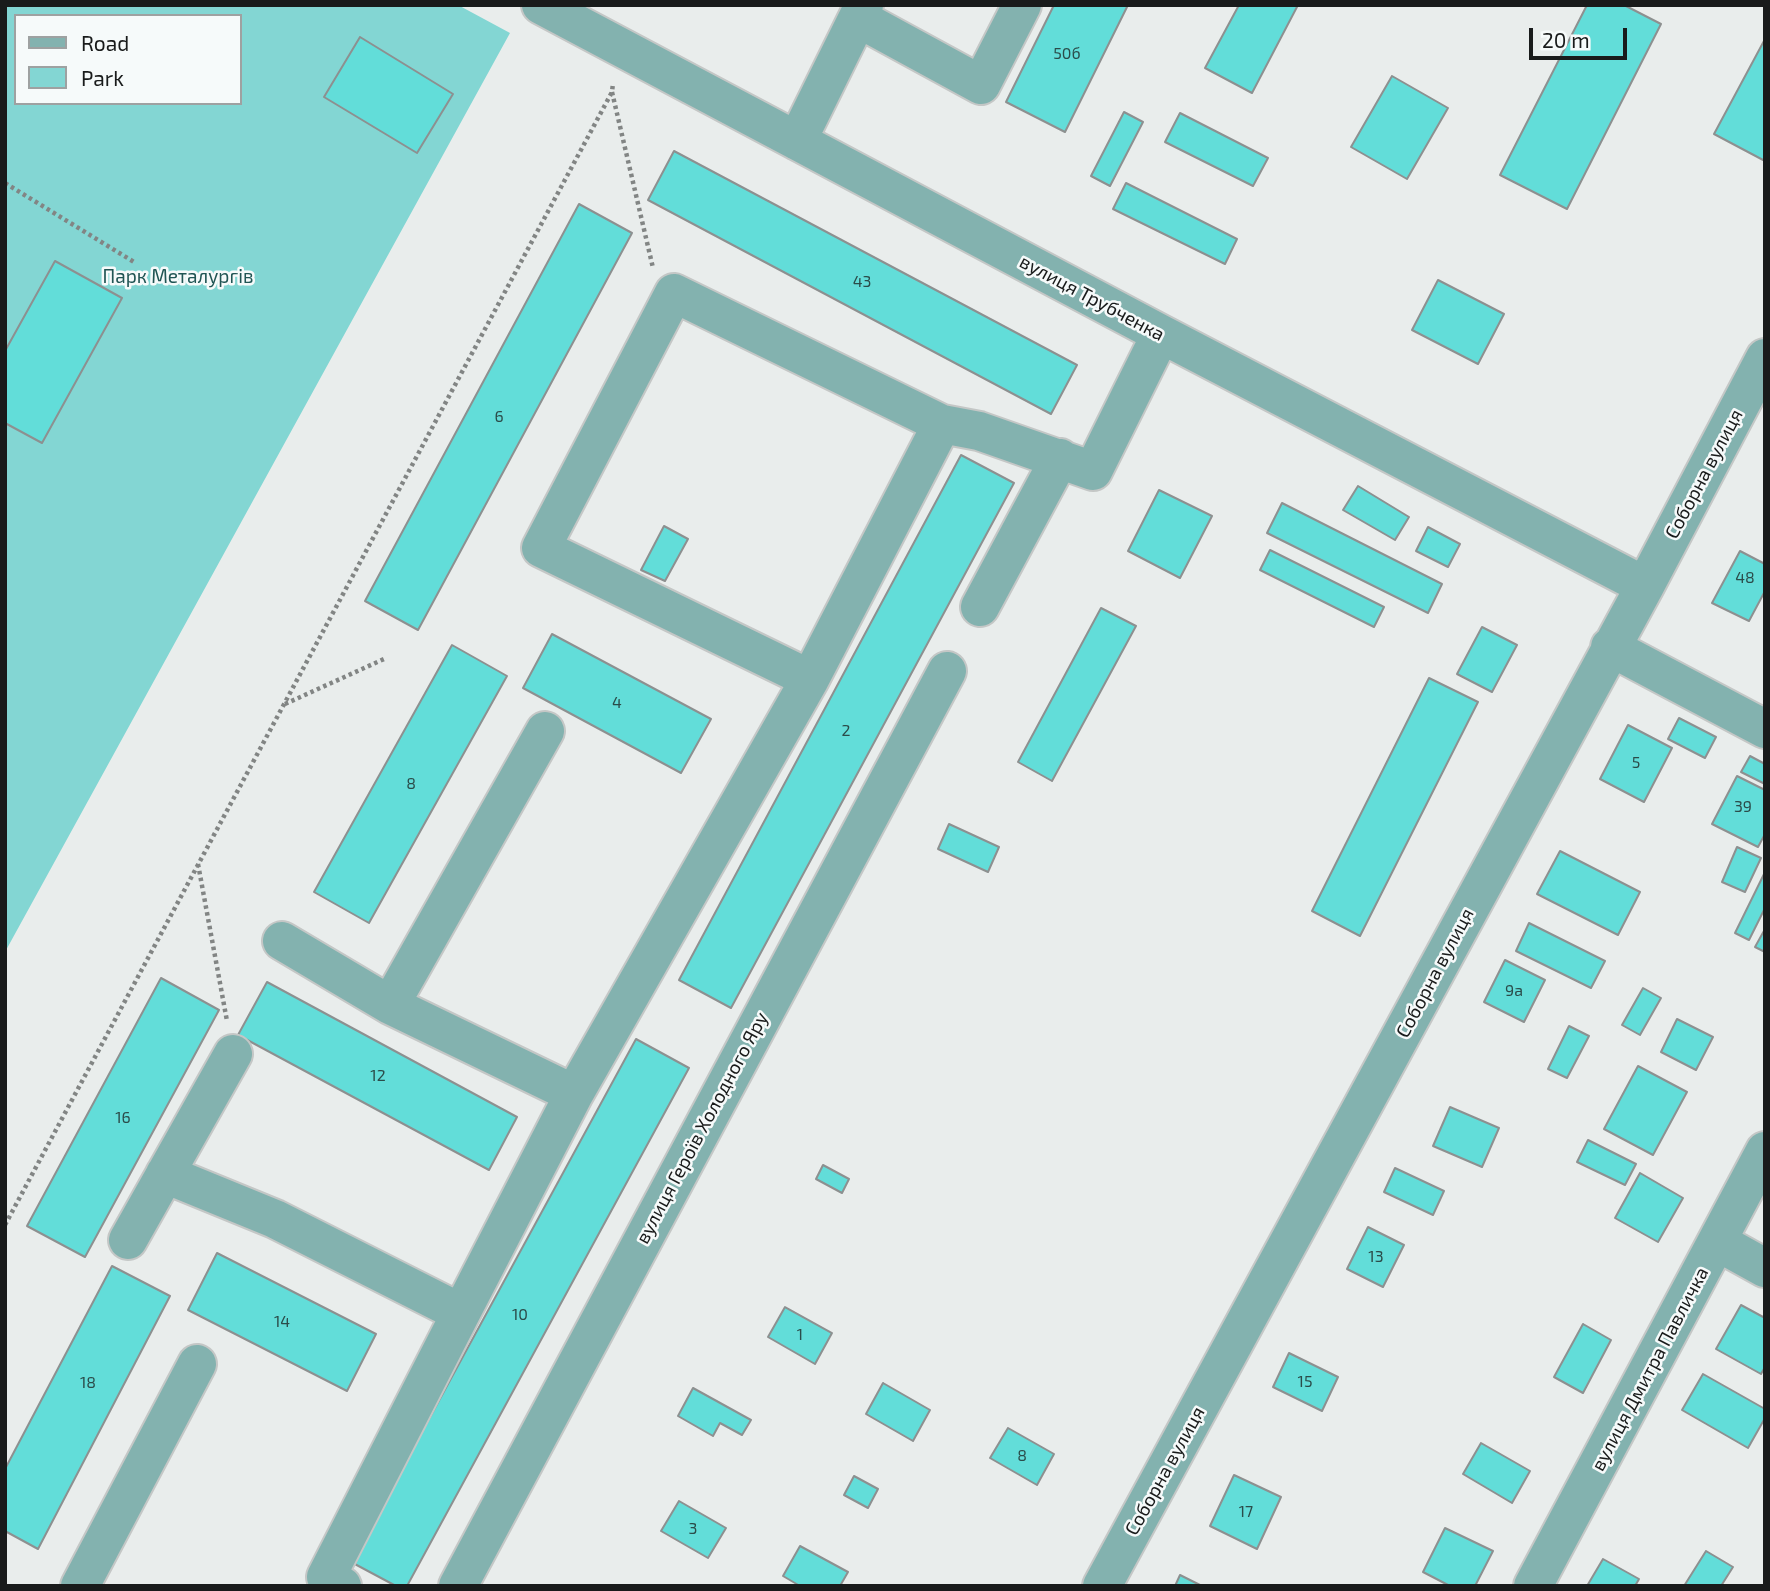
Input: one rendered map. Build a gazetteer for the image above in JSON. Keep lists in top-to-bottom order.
{
  "streets": {
    "street": [
      "вулиця Трубченка",
      "Соборна вулиця",
      "вулиця Героїв Холодного Яру",
      "вулиця Дмитра Павличка"
    ]
  },
  "crossings": [
    ["вулиця Трубченка", "Соборна вулиця"]
  ],
  "parks": ["Парк Металургів"],
  "house_numbers": [
    "50б",
    "43",
    "6",
    "48",
    "4",
    "2",
    "5",
    "8",
    "39",
    "9а",
    "12",
    "16",
    "13",
    "10",
    "14",
    "1",
    "15",
    "18",
    "8",
    "17",
    "3"
  ],
  "legend": ["Road", "Park"],
  "scale_bar": "20 m"
}
